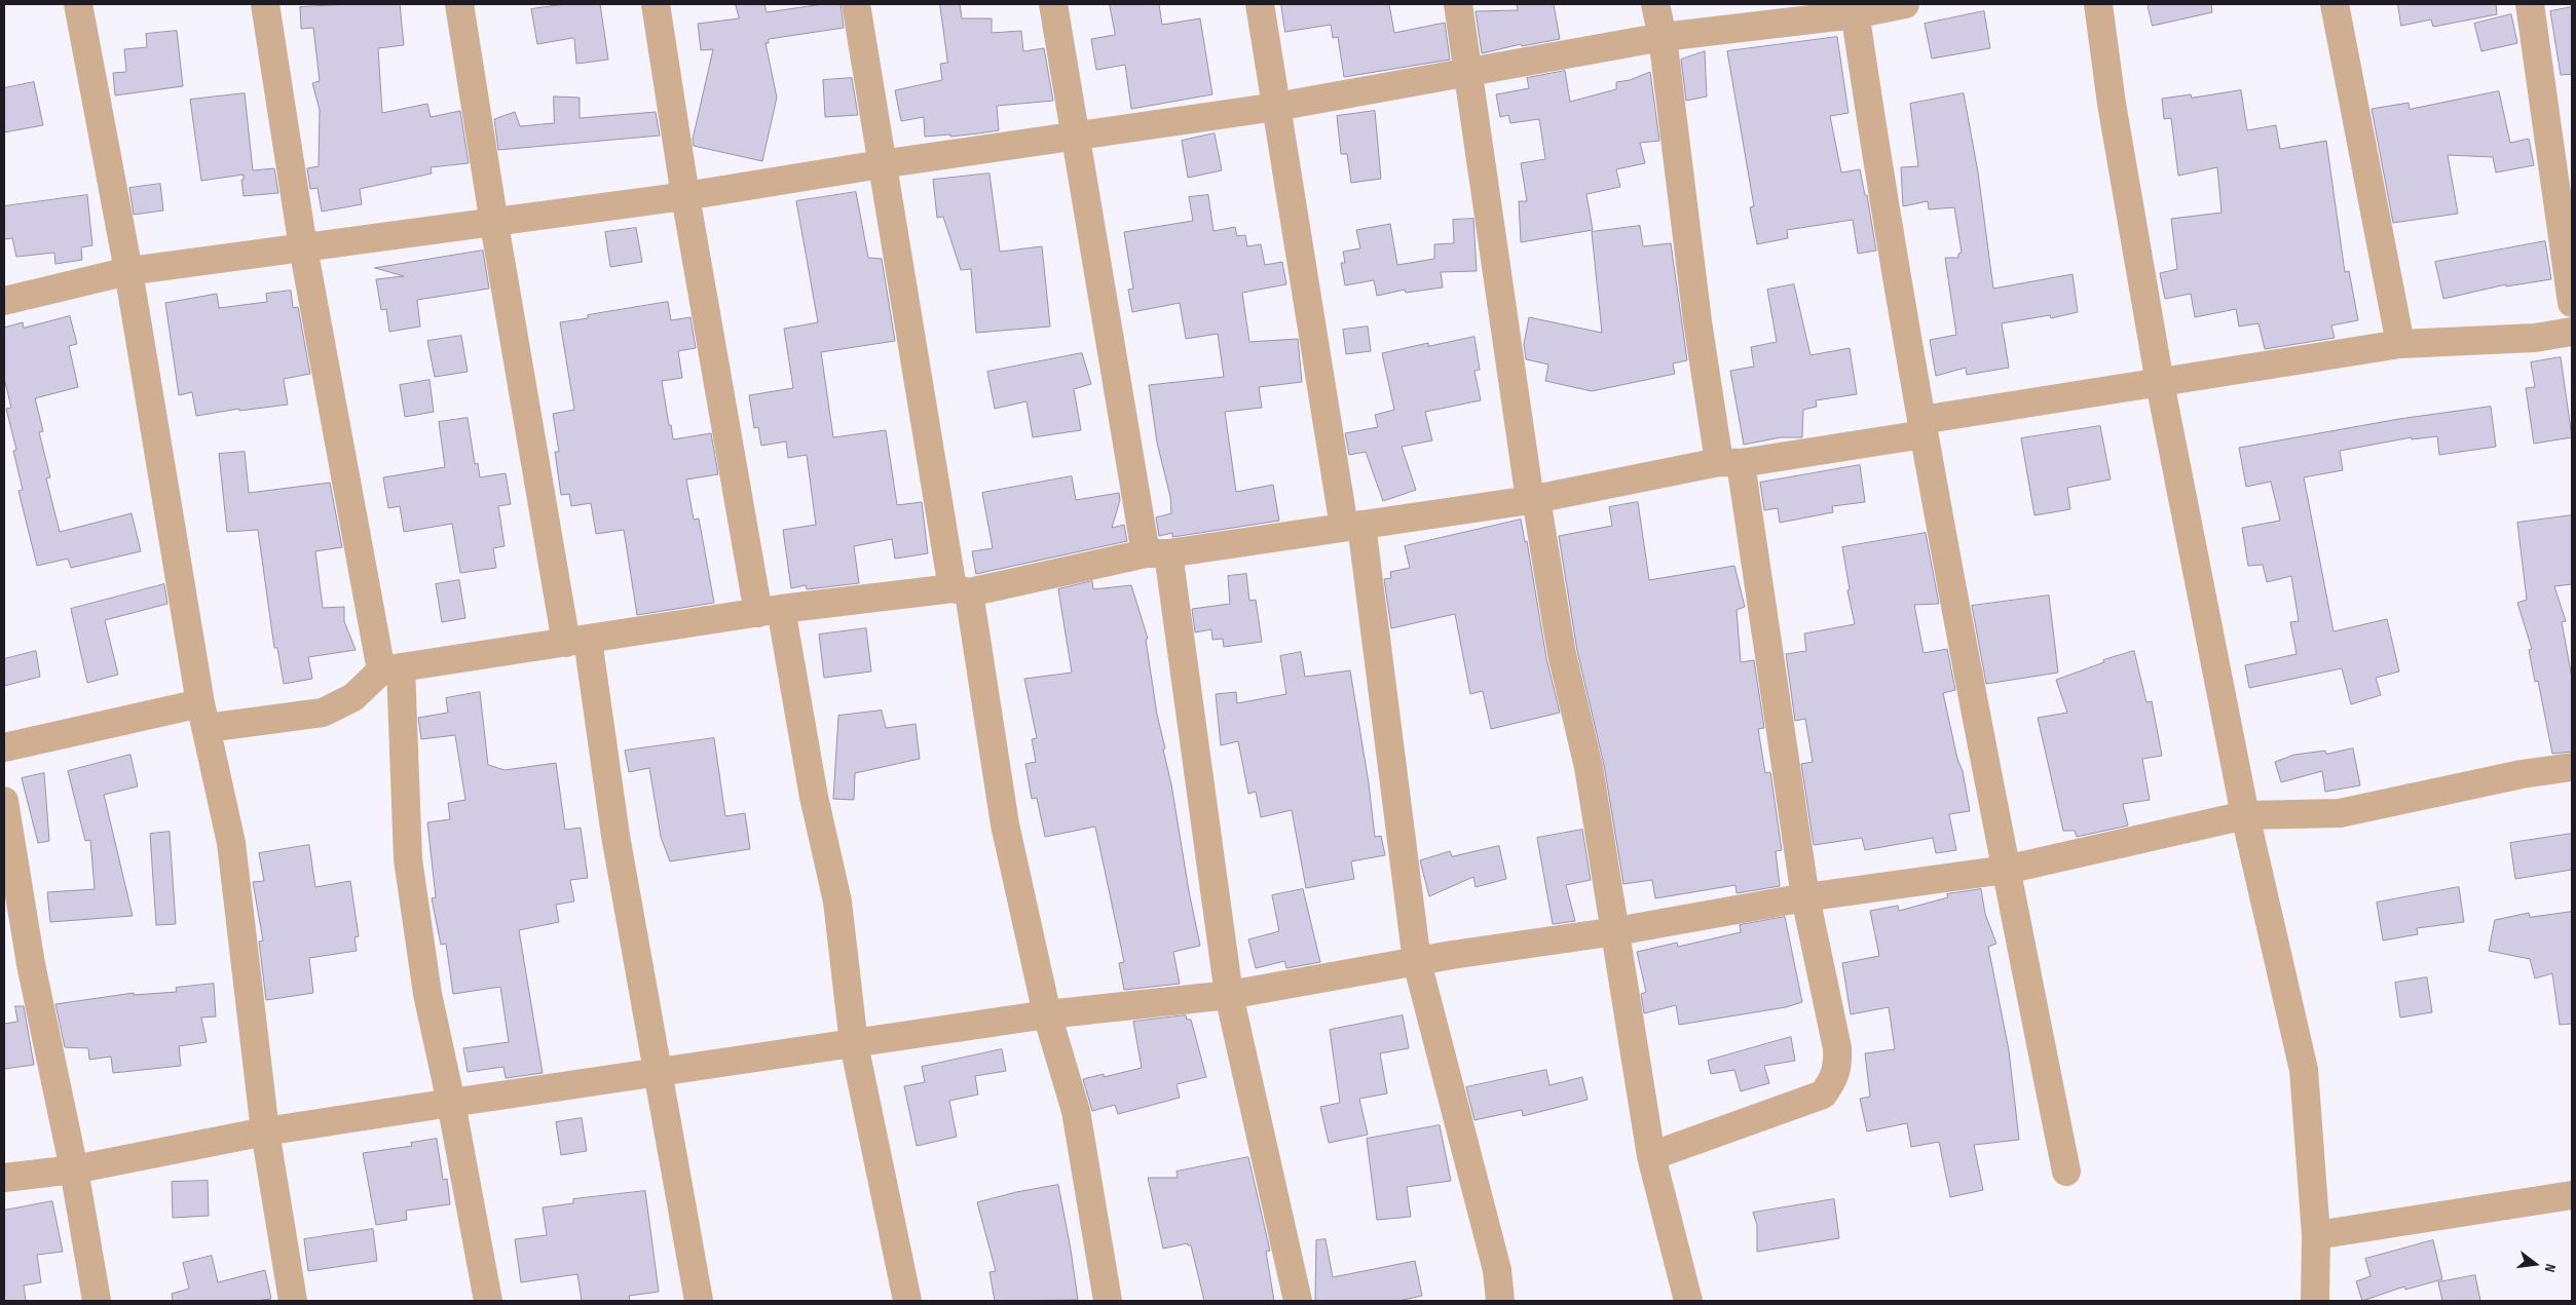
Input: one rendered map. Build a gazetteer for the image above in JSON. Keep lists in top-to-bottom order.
{
  "north": "right"
}
